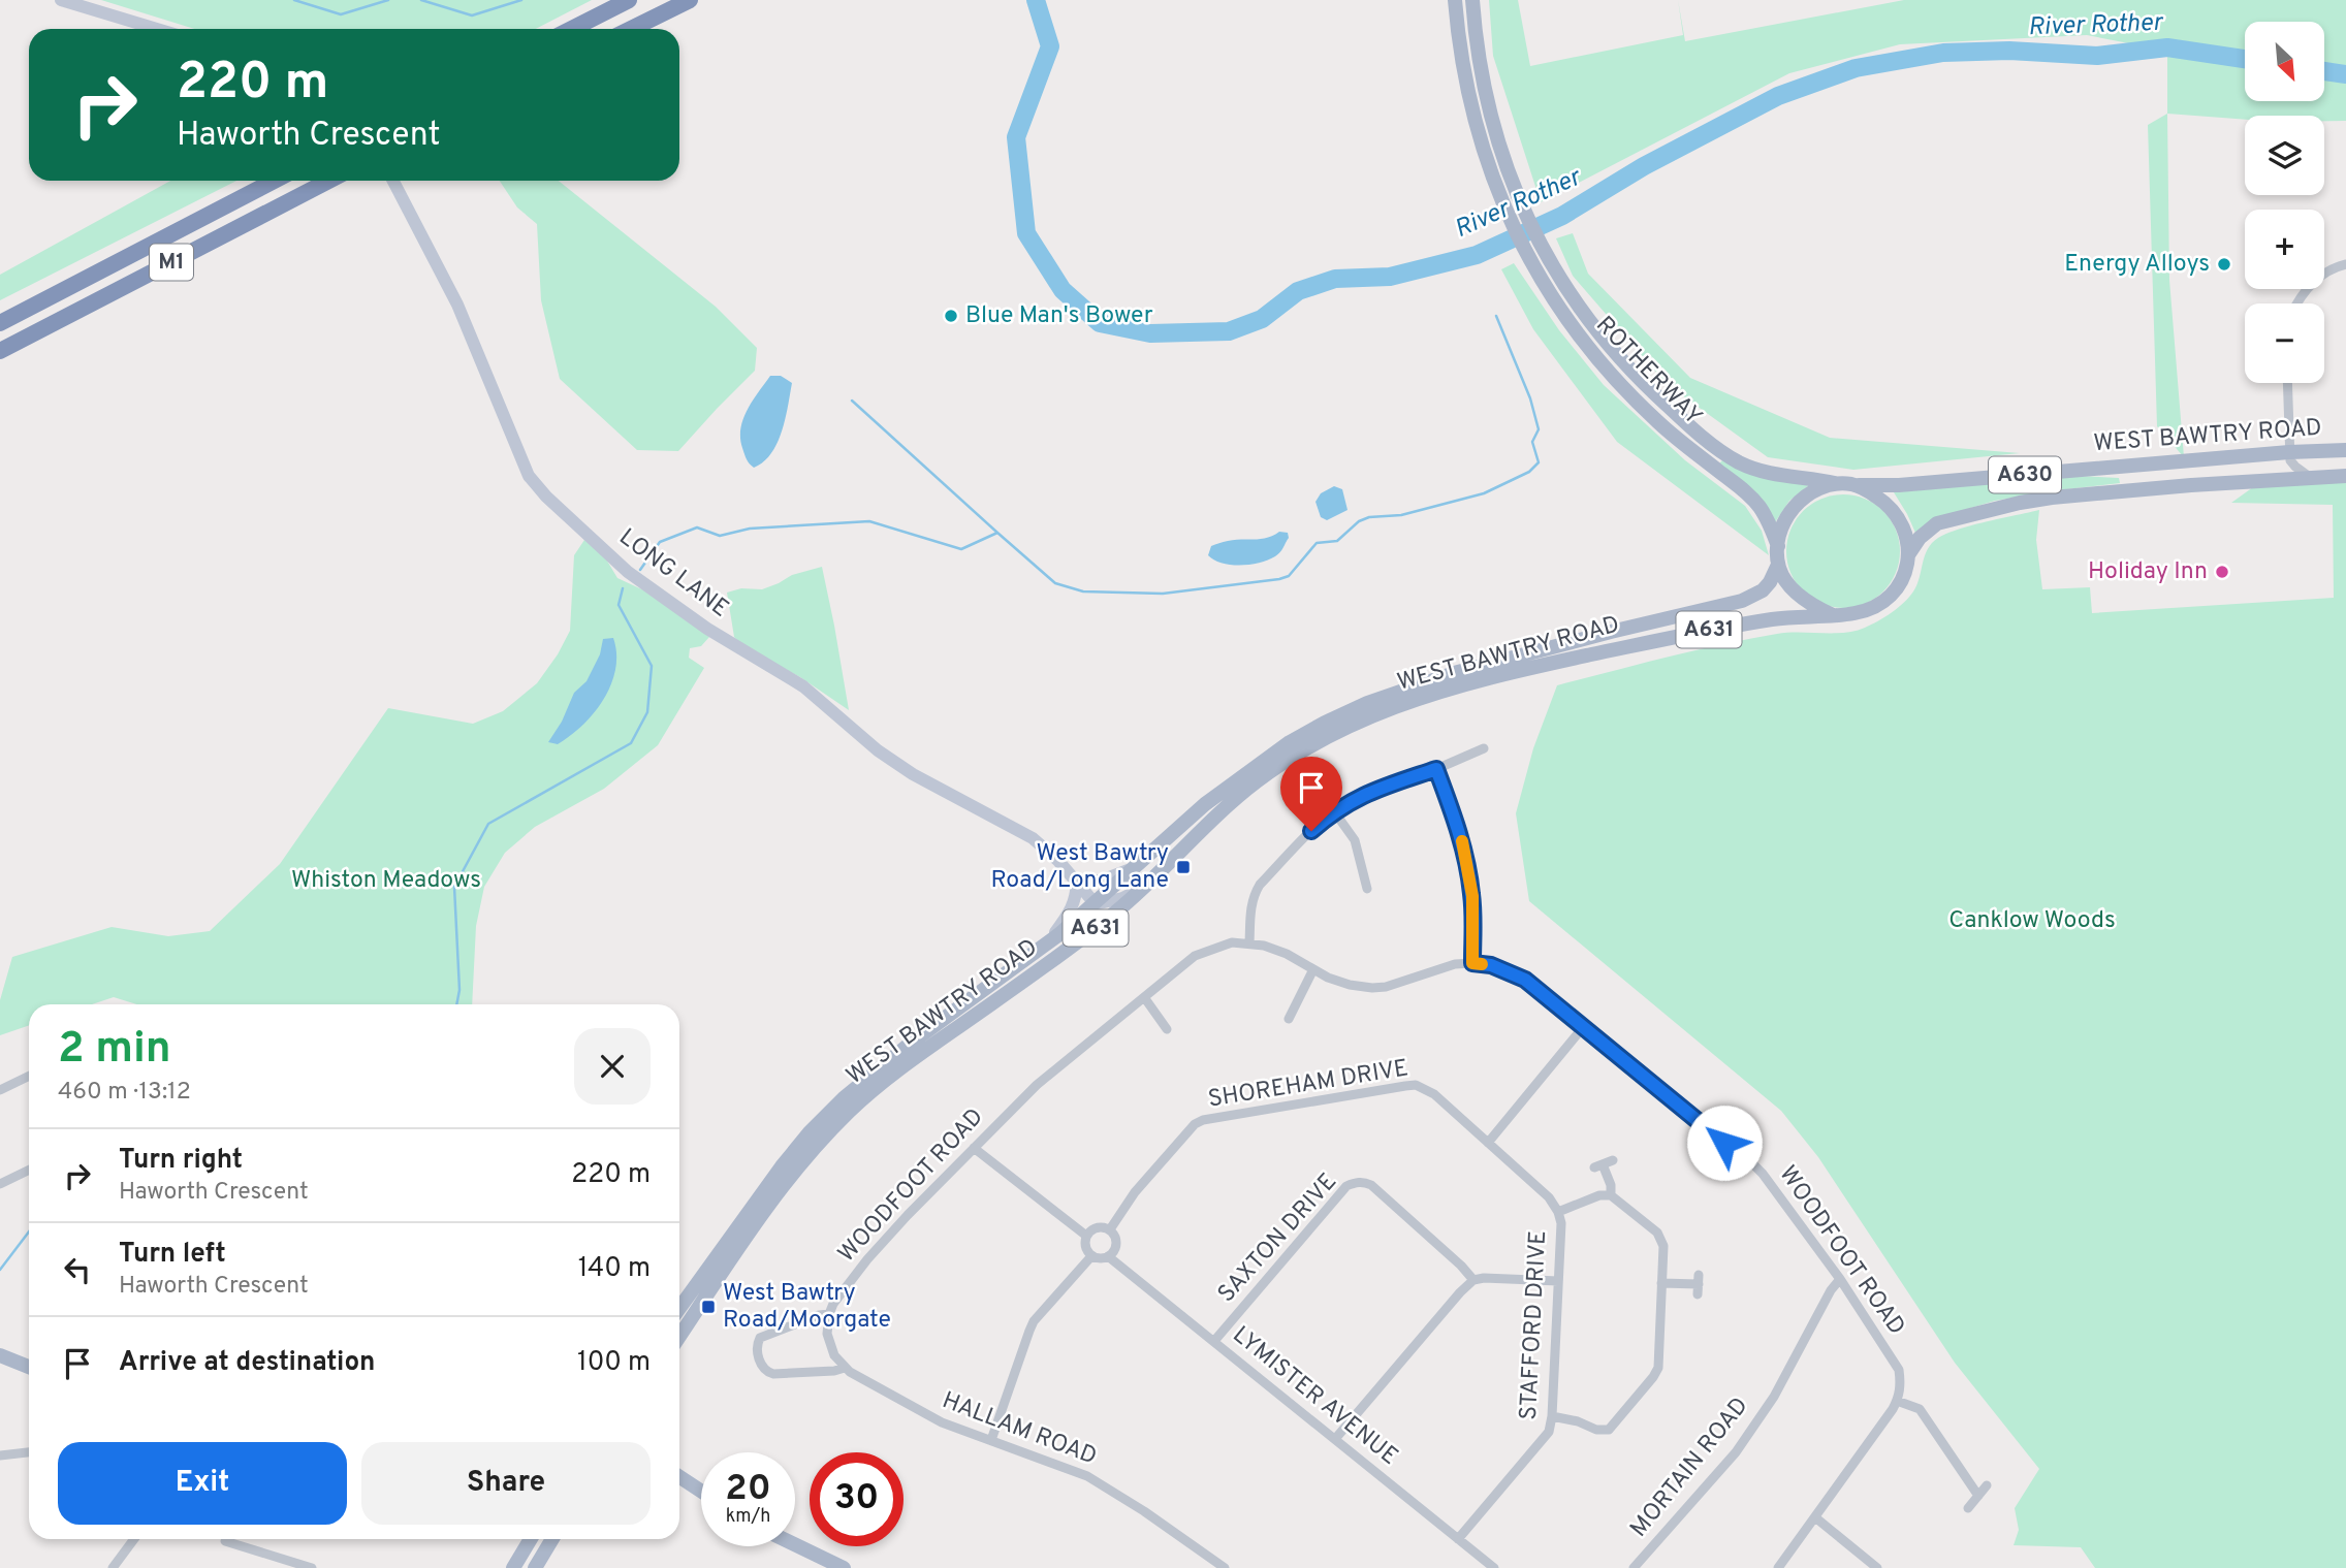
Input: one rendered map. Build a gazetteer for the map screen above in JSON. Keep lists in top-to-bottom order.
{
  "streets": {
    "highway": ["M1"],
    "main road": [
      "ROTHERWAY",
      "WEST BAWTRY ROAD",
      "A630",
      "A631"
    ],
    "street": [
      "LONG LANE",
      "SHOREHAM DRIVE",
      "WOODFOOT ROAD",
      "SAXTON DRIVE",
      "STAFFORD DRIVE",
      "LYMISTER AVENUE",
      "HALLAM ROAD",
      "MORTAIN ROAD"
    ]
  },
  "crossings": [
    ["ROTHERWAY", "WEST BAWTRY ROAD"],
    ["WEST BAWTRY ROAD", "LONG LANE"],
    ["WEST BAWTRY ROAD", "A631"],
    ["LONG LANE", "A631"],
    ["SHOREHAM DRIVE", "STAFFORD DRIVE"],
    ["SHOREHAM DRIVE", "LYMISTER AVENUE"],
    ["WOODFOOT ROAD", "MORTAIN ROAD"],
    ["SAXTON DRIVE", "LYMISTER AVENUE"],
    ["STAFFORD DRIVE", "LYMISTER AVENUE"]
  ],
  "water": ["River Rother"],
  "parks": ["Whiston Meadows", "Canklow Woods"],
  "places": {
    "other": ["Energy Alloys", "Blue Man's Bower", "Holiday Inn"],
    "transit": ["West Bawtry Road/Long Lane", "West Bawtry Road/Moorgate"]
  },
  "north": "bottom right",
  "page": {
    "map_buttons": ["+", "−"],
    "turn": ["220 m", "Haworth Crescent"],
    "heading": ["2 min", "460 m · 13:12"],
    "list": [
      {
        "name": "Turn right",
        "note": "Haworth Crescent",
        "value": "220 m"
      },
      {
        "name": "Turn left",
        "note": "Haworth Crescent",
        "value": "140 m"
      },
      {
        "name": "Arrive at destination",
        "value": "100 m"
      }
    ],
    "buttons": ["Exit", "Share"],
    "speed": "20 km/h",
    "limit": "30"
  }
}
